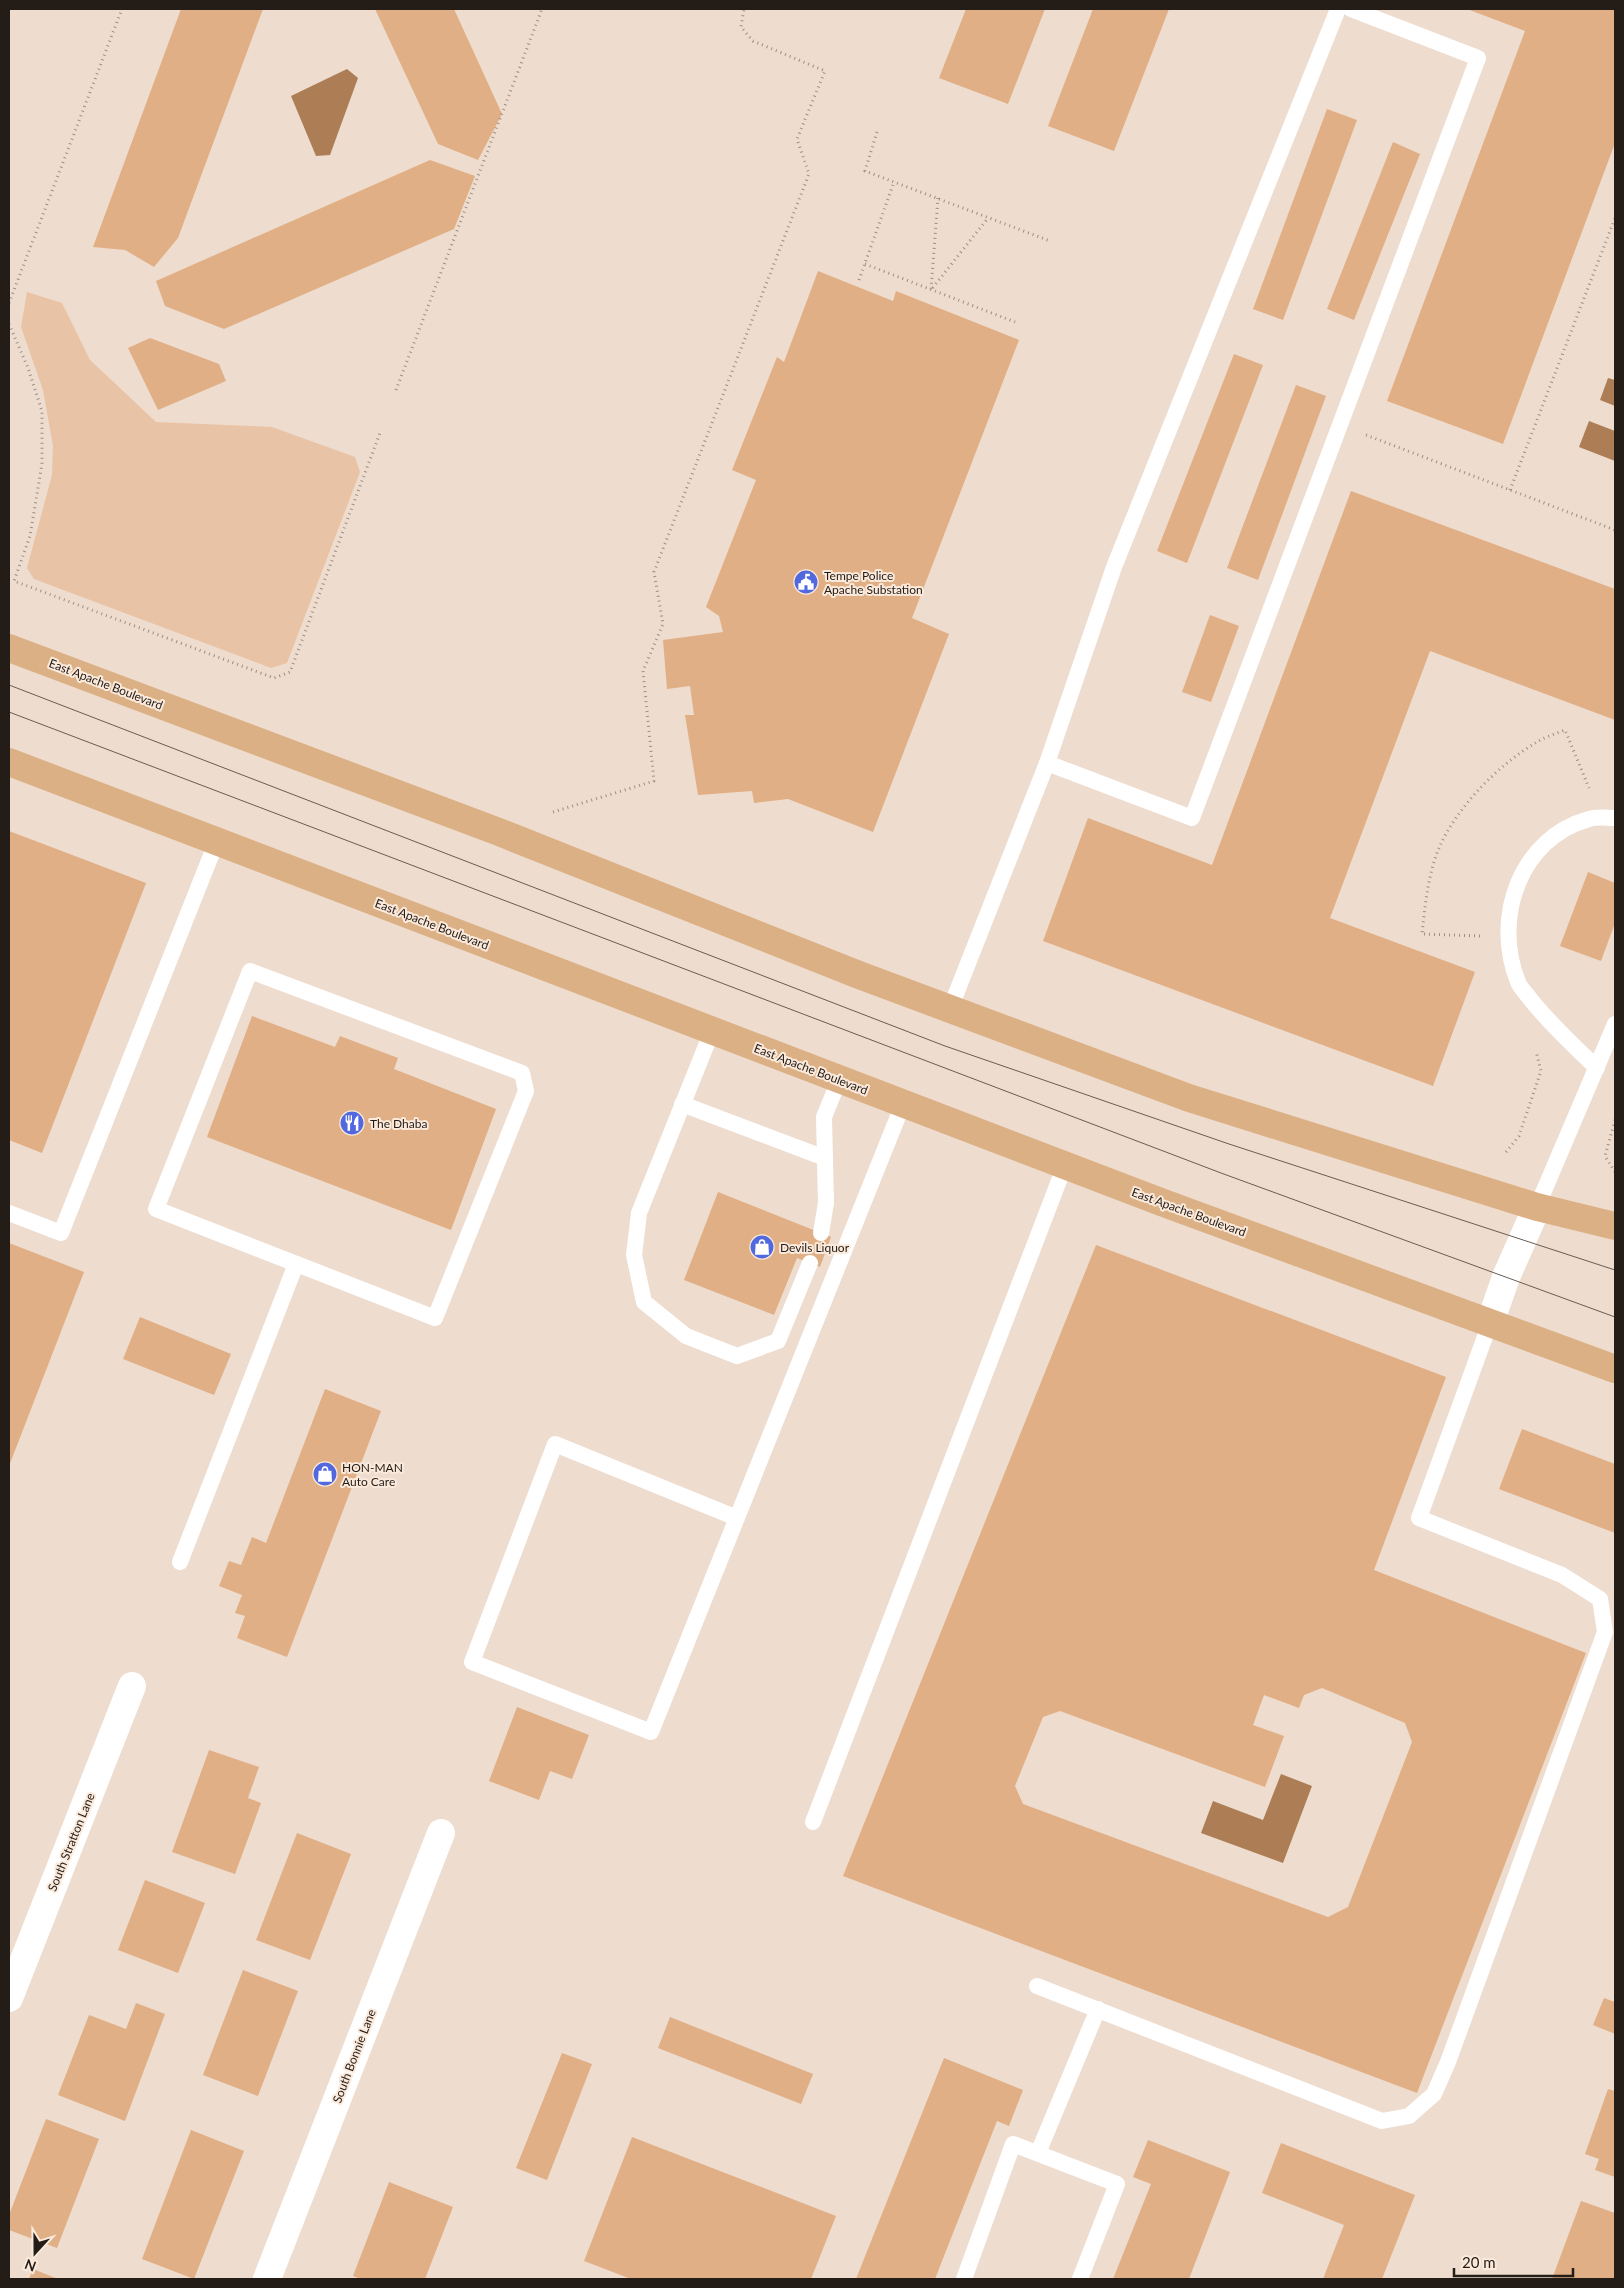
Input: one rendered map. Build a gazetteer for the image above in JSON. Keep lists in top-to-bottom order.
{
  "streets": {
    "main road": ["East Apache Boulevard"],
    "street": ["South Stratton Lane", "South Bonnie Lane"]
  },
  "places": {
    "public building": ["Tempe Police Apache Substation"],
    "restaurant": ["The Dhaba"],
    "shop": ["Devils Liquor", "HON-MAN Auto Care"]
  },
  "scale_bar": "20 m",
  "north": "bottom"
}
